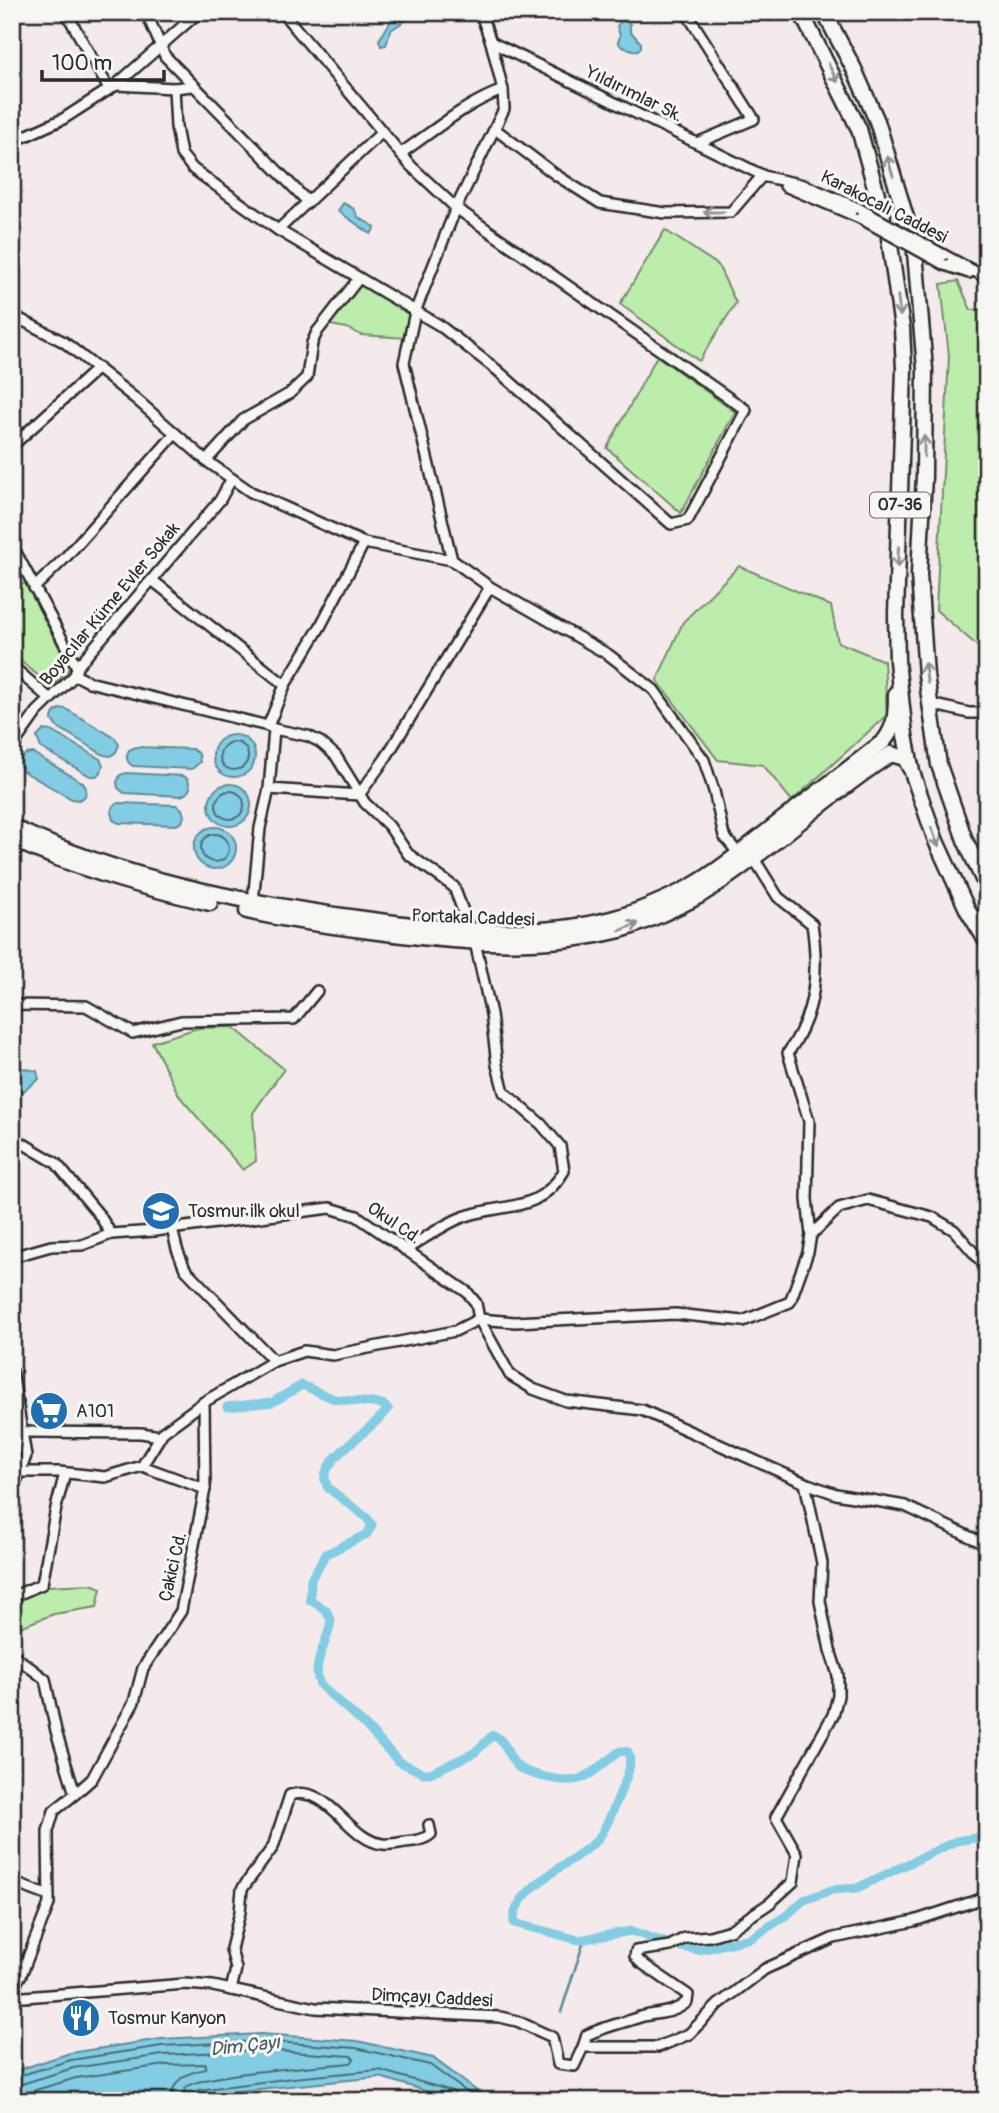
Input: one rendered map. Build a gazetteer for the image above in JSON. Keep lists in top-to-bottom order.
{
  "streets": {
    "main road": ["07-36", "Portakal Caddesi"],
    "street": [
      "Yıldırımlar Sk.",
      "Karakocalı Caddesi",
      "Boyacılar Küme Evler Sokak",
      "Okul Cd.",
      "Çakici Cd.",
      "Dimçayı Caddesi"
    ]
  },
  "crossings": [
    ["Yıldırımlar Sk.", "Karakocalı Caddesi"],
    ["07-36", "Portakal Caddesi"]
  ],
  "water": ["Dim Çayı"],
  "places": {
    "school or university": ["Tosmur ilk okul"],
    "supermarket": ["A101"],
    "restaurant": ["Tosmur Kanyon"]
  },
  "scale_bar": "100 m"
}
